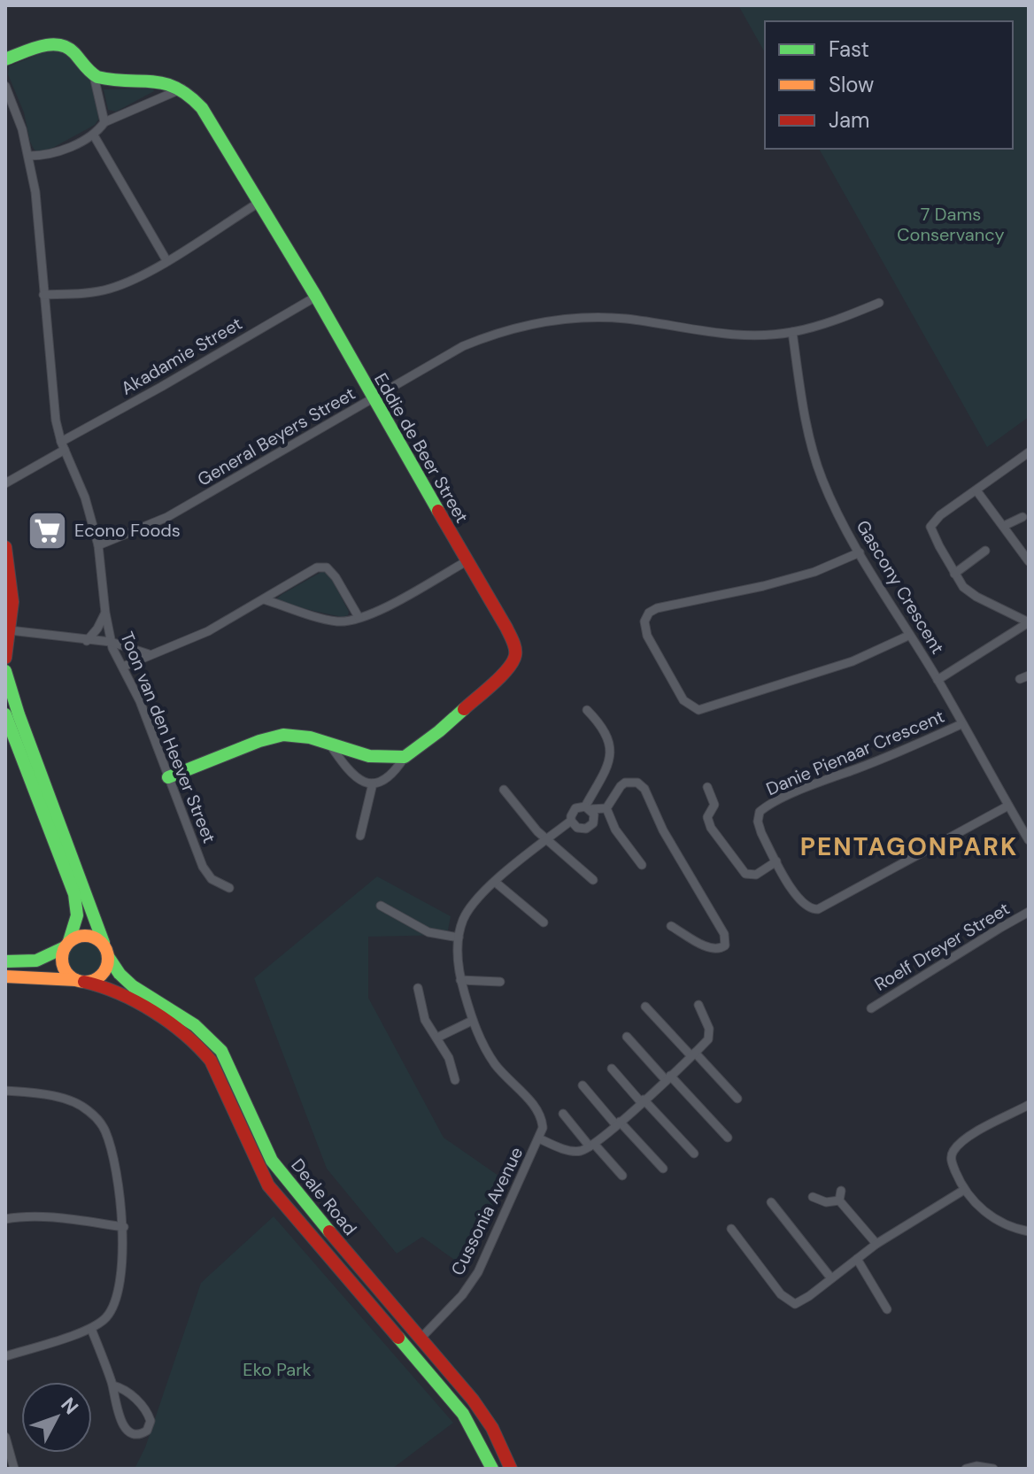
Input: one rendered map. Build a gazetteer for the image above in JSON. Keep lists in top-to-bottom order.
{
  "streets": {
    "street": [
      "Akadamie Street",
      "General Beyers Street",
      "Eddie de Beer Street",
      "Gascony Crescent",
      "Toon van den Heever Street",
      "Danie Pienaar Crescent",
      "Roelf Dreyer Street",
      "Deale Road",
      "Cussonia Avenue"
    ]
  },
  "crossings": [
    ["Akadamie Street", "Eddie de Beer Street"],
    ["Akadamie Street", "Toon van den Heever Street"],
    ["General Beyers Street", "Eddie de Beer Street"],
    ["General Beyers Street", "Gascony Crescent"],
    ["General Beyers Street", "Toon van den Heever Street"],
    ["Gascony Crescent", "Danie Pienaar Crescent"],
    ["Deale Road", "Cussonia Avenue"]
  ],
  "districts": ["PENTAGONPARK"],
  "parks": ["7 Dams Conservancy", "Eko Park"],
  "places": {
    "supermarket": ["Econo Foods"]
  },
  "legend": ["Fast", "Slow", "Jam"],
  "north": "top right"
}
